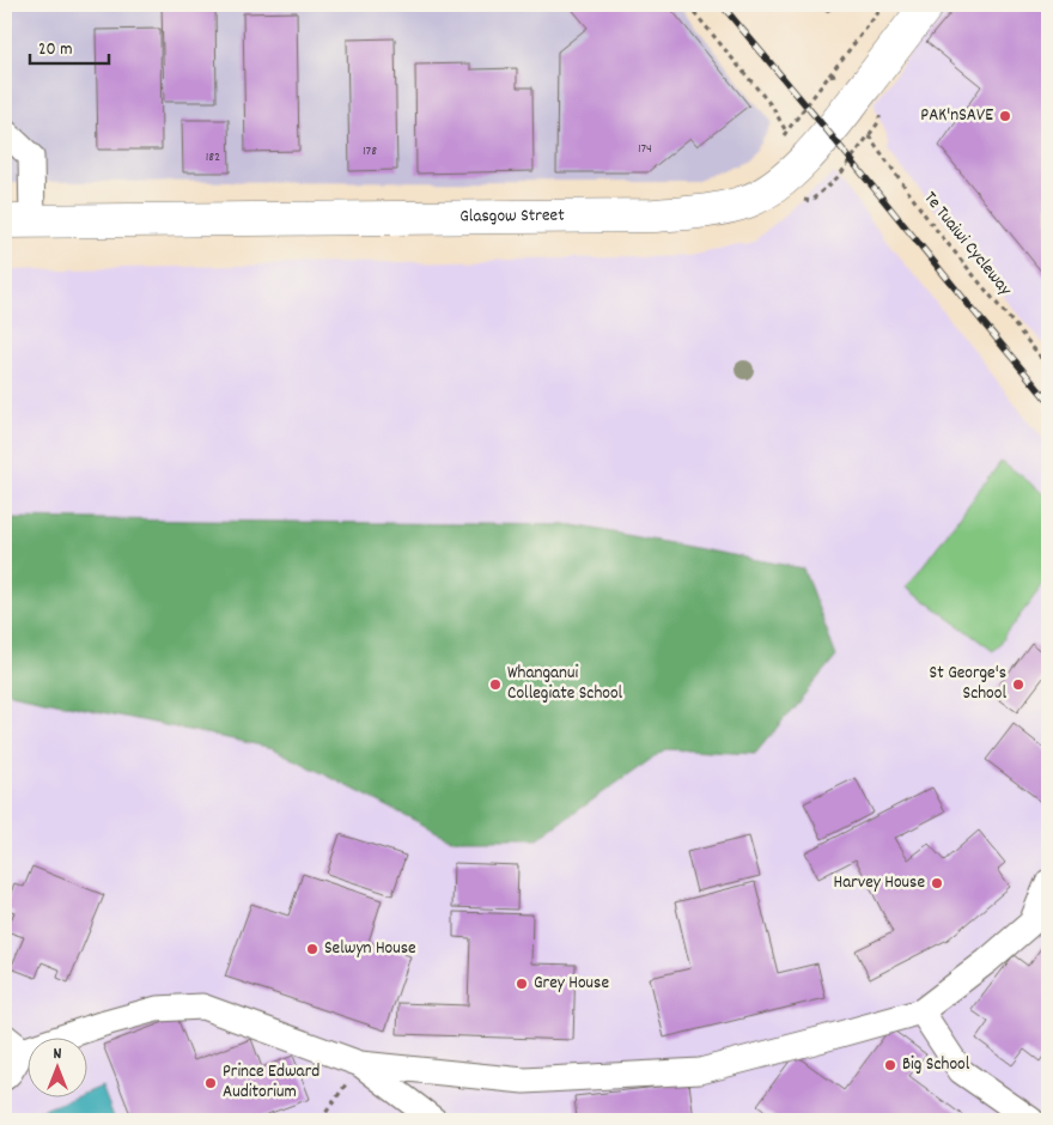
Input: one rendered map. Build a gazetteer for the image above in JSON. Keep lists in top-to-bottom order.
{
  "streets": {
    "main road": ["Glasgow Street"],
    "path": ["Te Tuaiwi Cycleway"]
  },
  "places": [
    "PAK'nSAVE",
    "Whanganui Collegiate School",
    "St George's School",
    "Harvey House",
    "Selwyn House",
    "Grey House",
    "Big School",
    "Prince Edward Auditorium"
  ],
  "house_numbers": ["174", "178", "182"],
  "scale_bar": "20 m",
  "north": "top"
}
